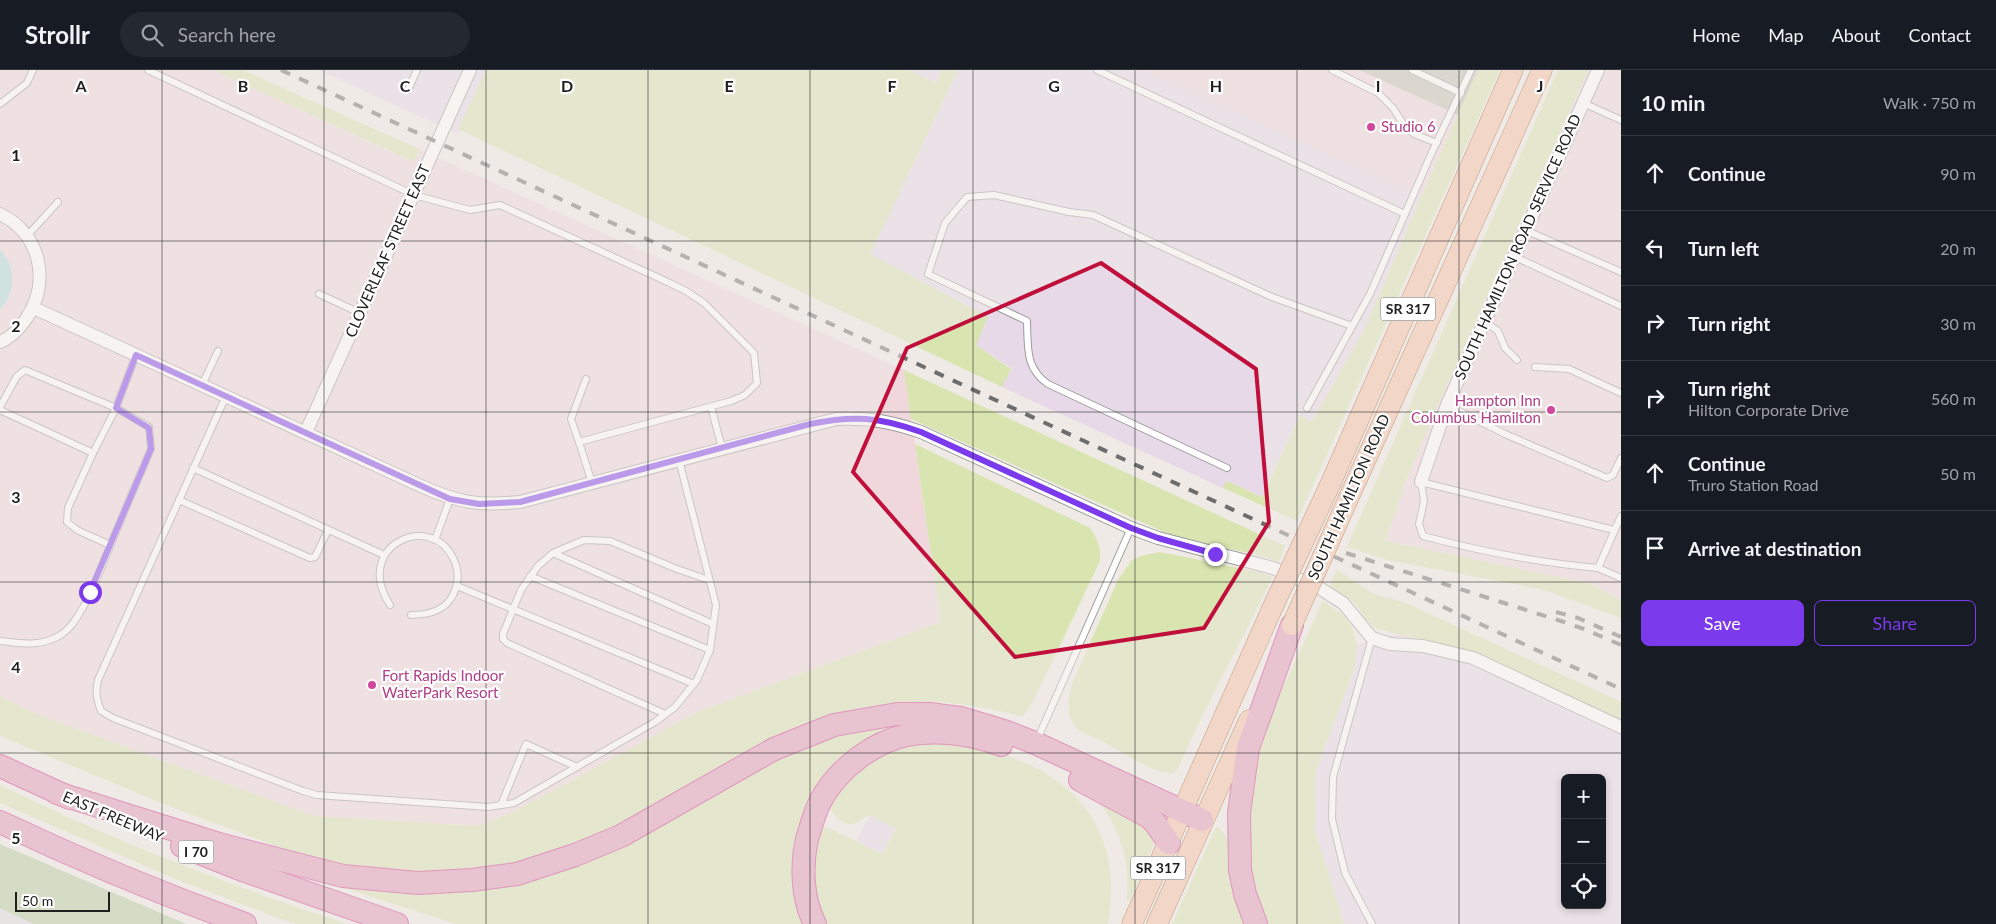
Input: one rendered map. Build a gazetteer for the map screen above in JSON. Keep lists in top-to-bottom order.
{
  "streets": {
    "highway": ["EAST FREEWAY", "I 70"],
    "main road": ["SR 317", "SOUTH HAMILTON ROAD"],
    "street": ["SOUTH HAMILTON ROAD SERVICE ROAD", "CLOVERLEAF STREET EAST"]
  },
  "places": ["Studio 6", "Hampton Inn Columbus Hamilton", "Fort Rapids Indoor WaterPark Resort"],
  "scale_bar": "50 m",
  "page": {
    "header": "Strollr",
    "search": "Search here",
    "nav": [
      "Home",
      "Map",
      "About",
      "Contact"
    ],
    "heading": ["10 min", "Walk · 750 m"],
    "list": [
      ["Continue", "90 m"],
      ["Turn left", "20 m"],
      ["Turn right", "30 m"],
      ["Turn right", "Hilton Corporate Drive", "560 m"],
      ["Continue", "Truro Station Road", "50 m"],
      "Arrive at destination"
    ],
    "buttons": ["Save", "Share"],
    "map_buttons": ["+", "−"],
    "scale": "50 m"
  },
  "grid": {
    "columns": [
      "A",
      "B",
      "C",
      "D",
      "E",
      "F",
      "G",
      "H",
      "I",
      "J"
    ],
    "rows": [
      "1",
      "2",
      "3",
      "4",
      "5"
    ]
  }
}
